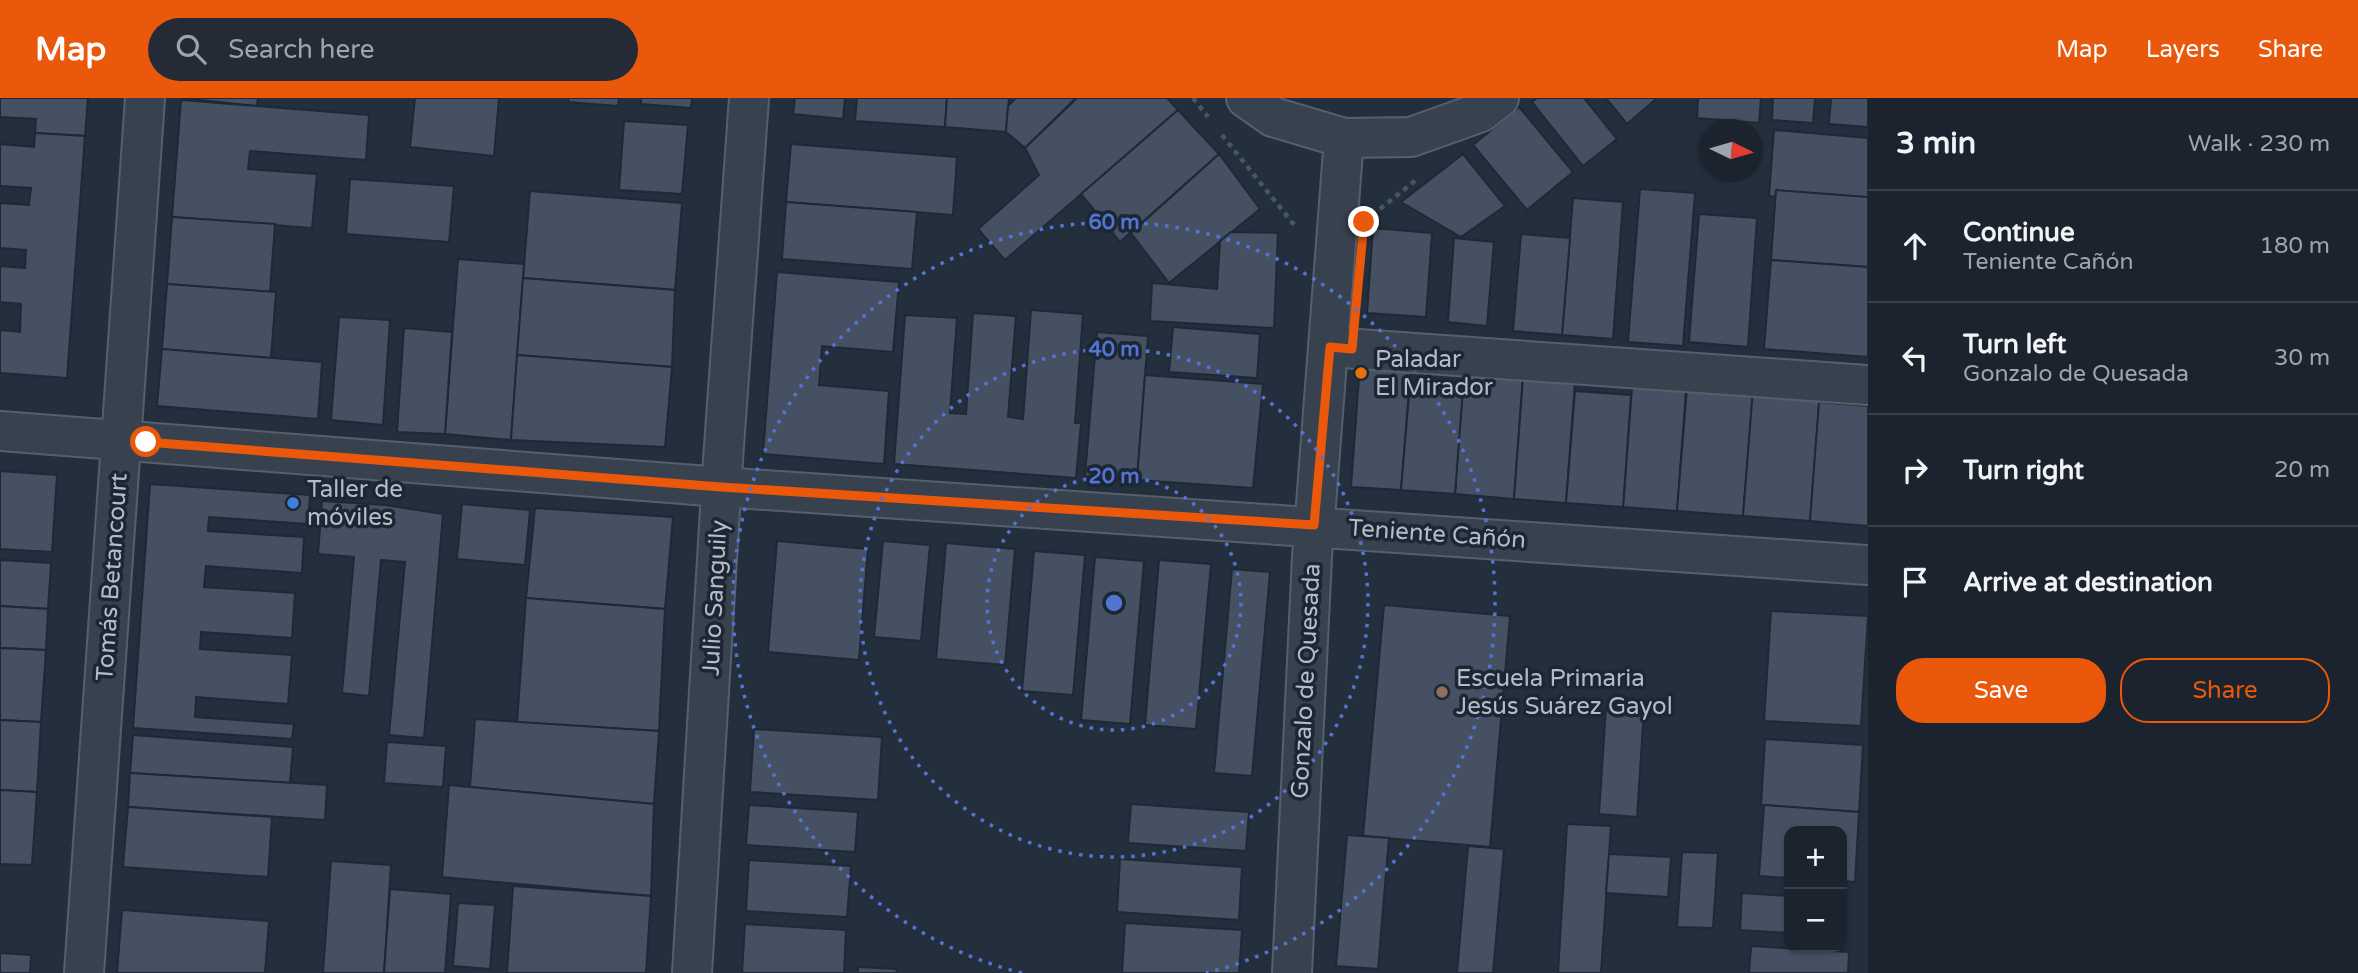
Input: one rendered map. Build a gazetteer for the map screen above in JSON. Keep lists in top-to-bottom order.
{
  "streets": {
    "street": [
      "Teniente Cañón",
      "Tomás Betancourt",
      "Julio Sanguily",
      "Gonzalo de Quesada"
    ]
  },
  "crossings": [
    ["Teniente Cañón", "Tomás Betancourt"],
    ["Teniente Cañón", "Julio Sanguily"],
    ["Teniente Cañón", "Gonzalo de Quesada"]
  ],
  "places": ["Paladar El Mirador", "Taller de móviles", "Escuela Primaria Jesús Suárez Gayol"],
  "north": "right",
  "page": {
    "header": "Map",
    "search": "Search here",
    "nav": ["Map", "Layers", "Share"],
    "heading": ["3 min", "Walk · 230 m"],
    "list": [
      ["Continue", "Teniente Cañón", "180 m"],
      ["Turn left", "Gonzalo de Quesada", "30 m"],
      ["Turn right", "20 m"],
      "Arrive at destination"
    ],
    "buttons": ["Save", "Share"],
    "map_buttons": ["+", "−"]
  },
  "rings": ["60 m", "40 m", "20 m"]
}
